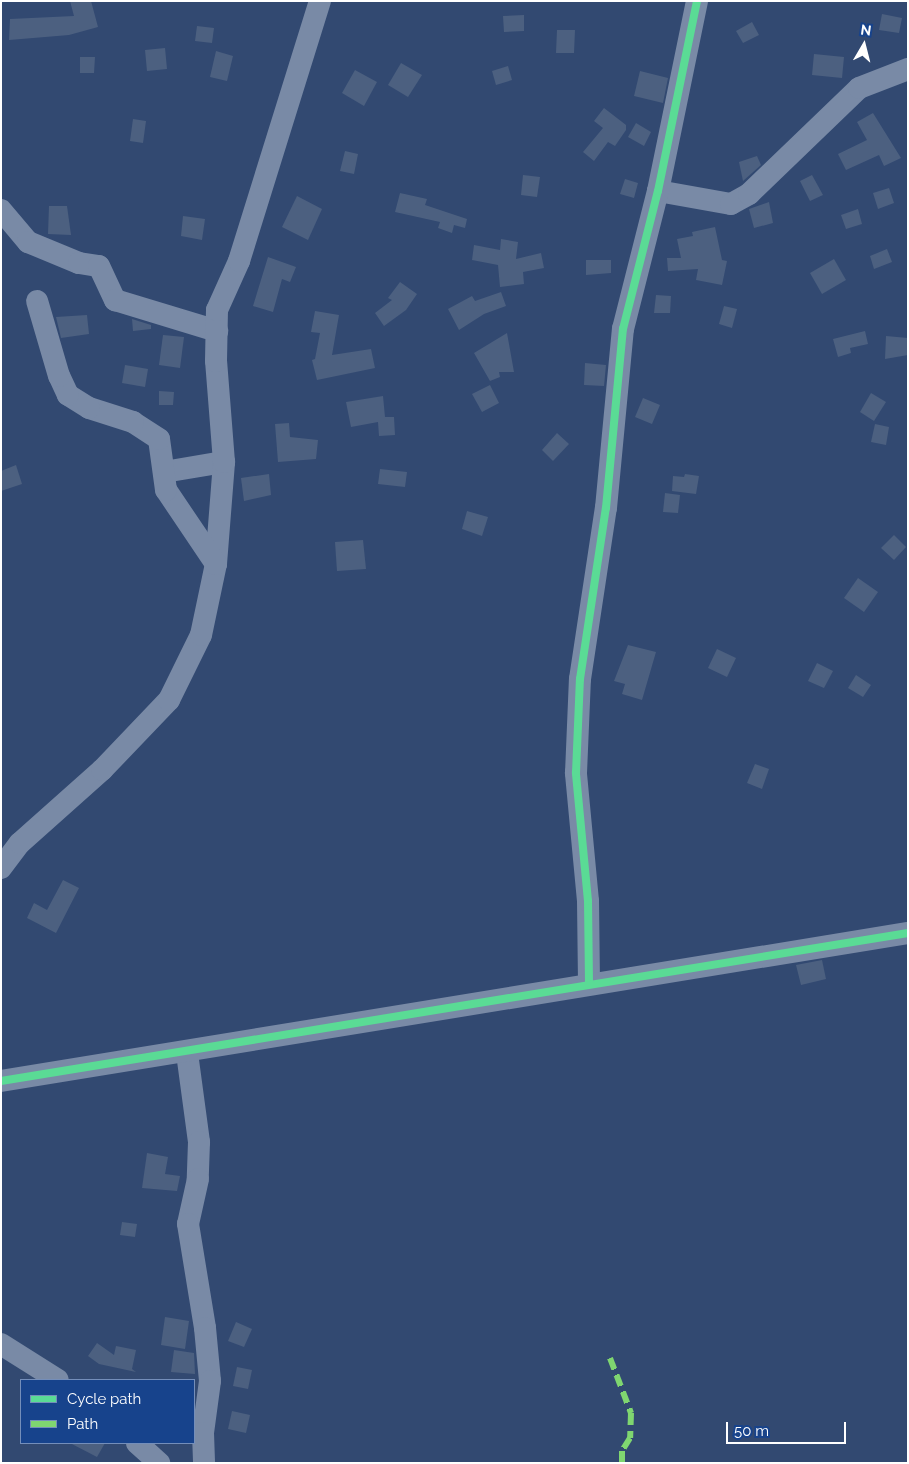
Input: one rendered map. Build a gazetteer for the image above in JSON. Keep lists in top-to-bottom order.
{
  "legend": ["Cycle path", "Path"],
  "scale_bar": "50 m",
  "north": "top"
}
